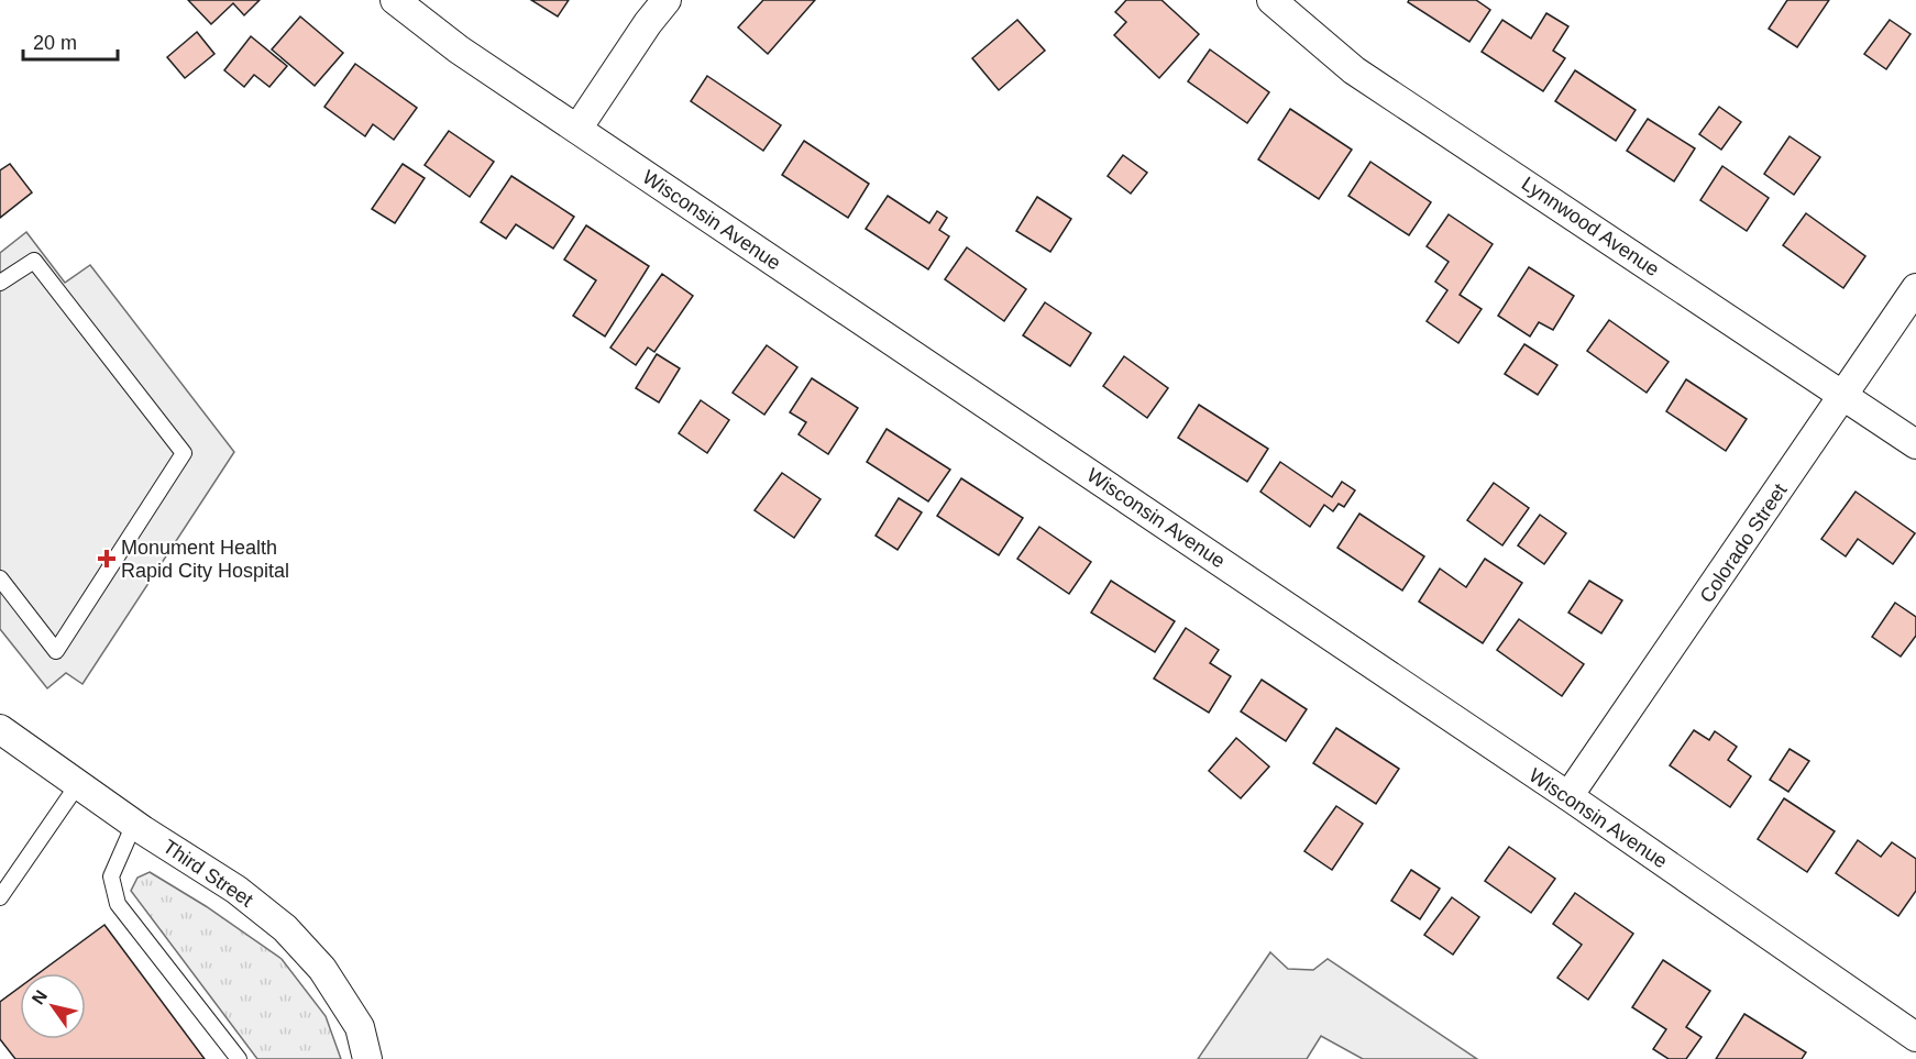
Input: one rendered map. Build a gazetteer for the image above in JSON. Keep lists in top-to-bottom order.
{
  "streets": {
    "street": [
      "Wisconsin Avenue",
      "Lynnwood Avenue",
      "Colorado Street",
      "Third Street"
    ]
  },
  "crossings": [
    ["Wisconsin Avenue", "Colorado Street"],
    ["Lynnwood Avenue", "Colorado Street"]
  ],
  "places": {
    "health": ["Monument Health Rapid City Hospital"]
  },
  "scale_bar": "20 m",
  "north": "top left"
}
